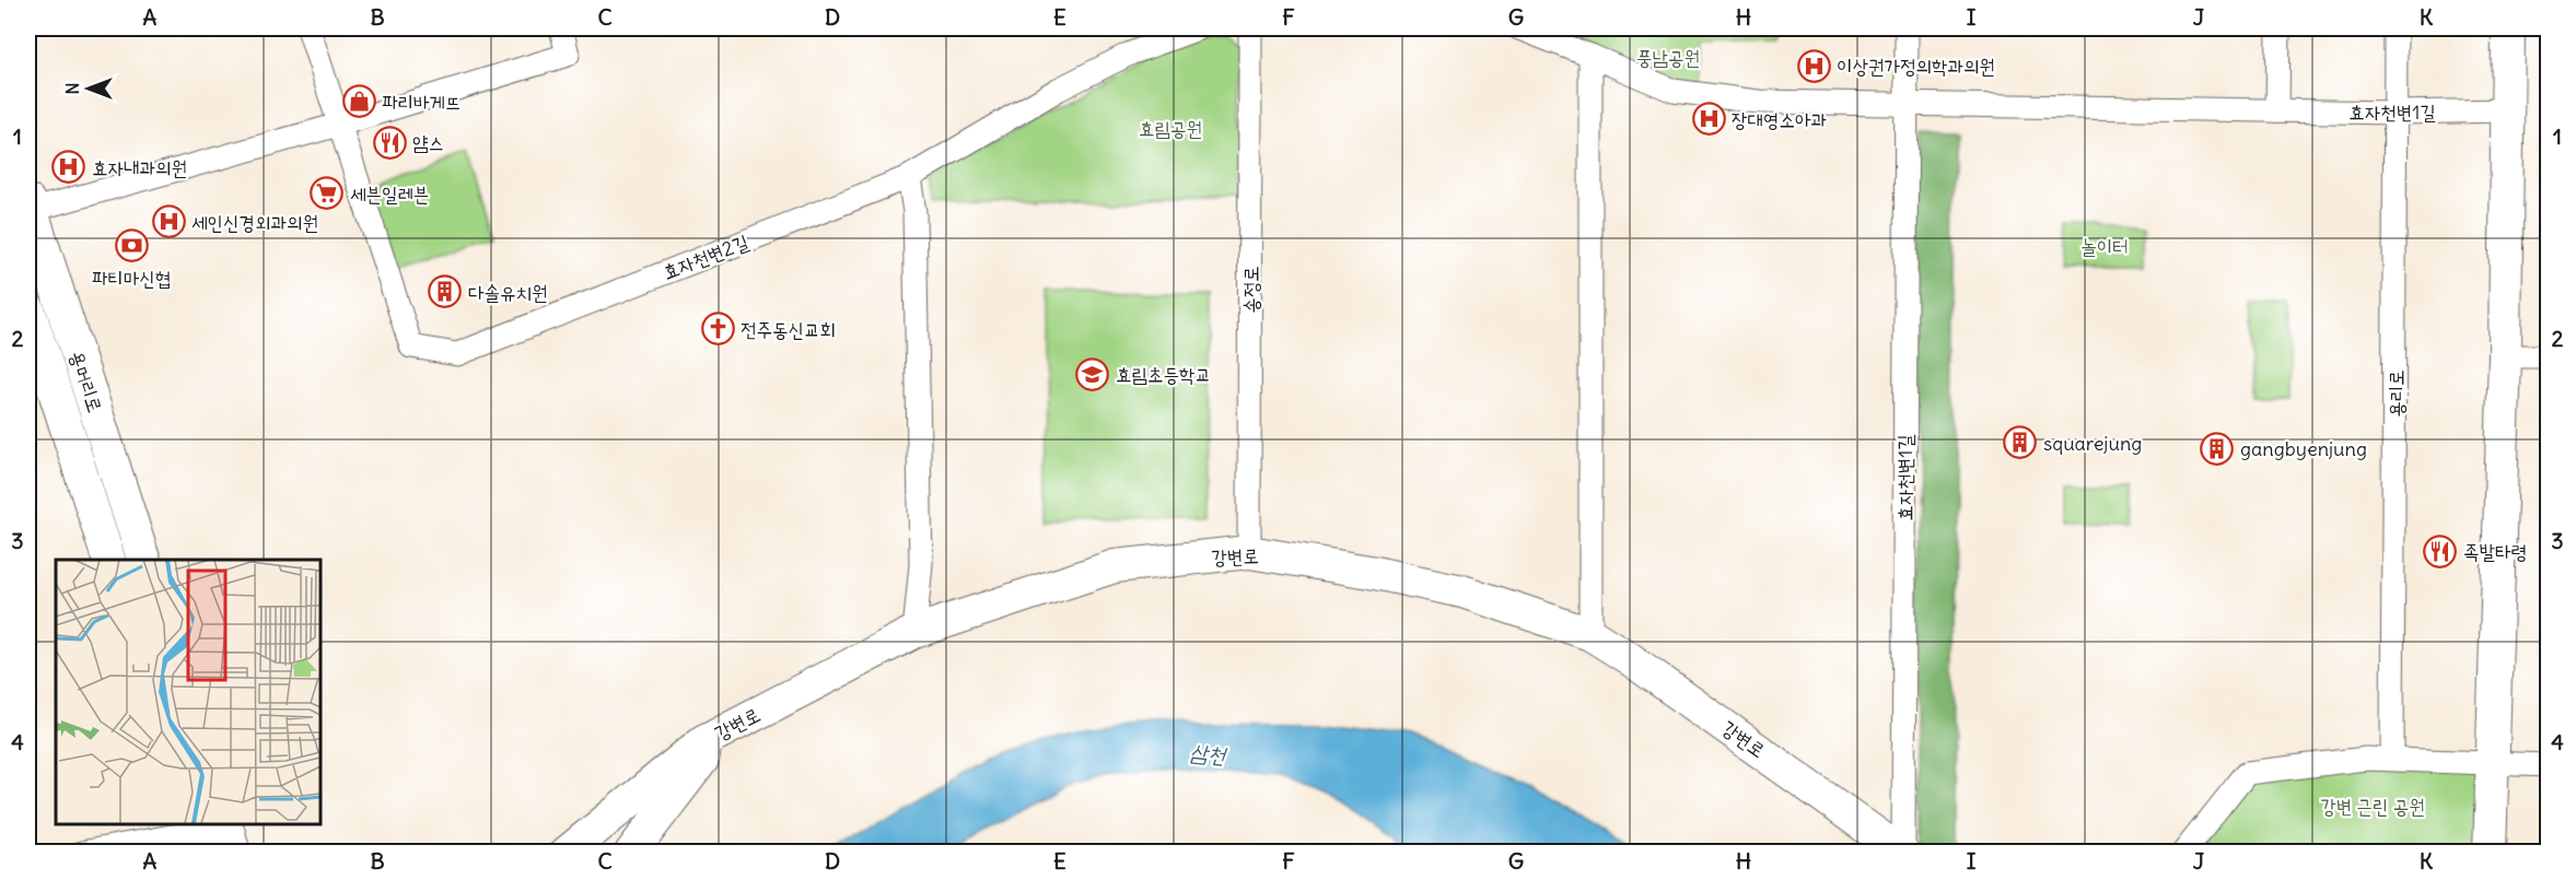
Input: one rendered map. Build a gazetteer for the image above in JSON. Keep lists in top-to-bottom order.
{
  "streets": {
    "street": [
      "효자천변1길",
      "효자천변2길",
      "송정로",
      "용머리로",
      "용리로",
      "강변로"
    ]
  },
  "crossings": [
    ["효자천변1길", "용리로"],
    ["효자천변1길", "강변로"],
    ["송정로", "강변로"]
  ],
  "water": ["삼천"],
  "parks": [
    "풍남공원",
    "효림공원",
    "놀이터",
    "강변 근린 공원"
  ],
  "places": {
    "hospital": [
      "이상권가정의학과의원",
      "장대영소아과",
      "효자내과의원",
      "세인신경외과의원"
    ],
    "shop": ["파리바게뜨"],
    "restaurant": ["얌스", "족발타령"],
    "supermarket": ["세븐일레븐"],
    "bank": ["파티마신협"],
    "building": ["다솔유치원", "squarejung", "gangbyenjung"],
    "church": ["전주동신교회"],
    "school or university": ["효림초등학교"]
  },
  "north": "left",
  "grid": {
    "columns": [
      "A",
      "B",
      "C",
      "D",
      "E",
      "F",
      "G",
      "H",
      "I",
      "J",
      "K"
    ],
    "rows": [
      "1",
      "2",
      "3",
      "4"
    ]
  }
}
